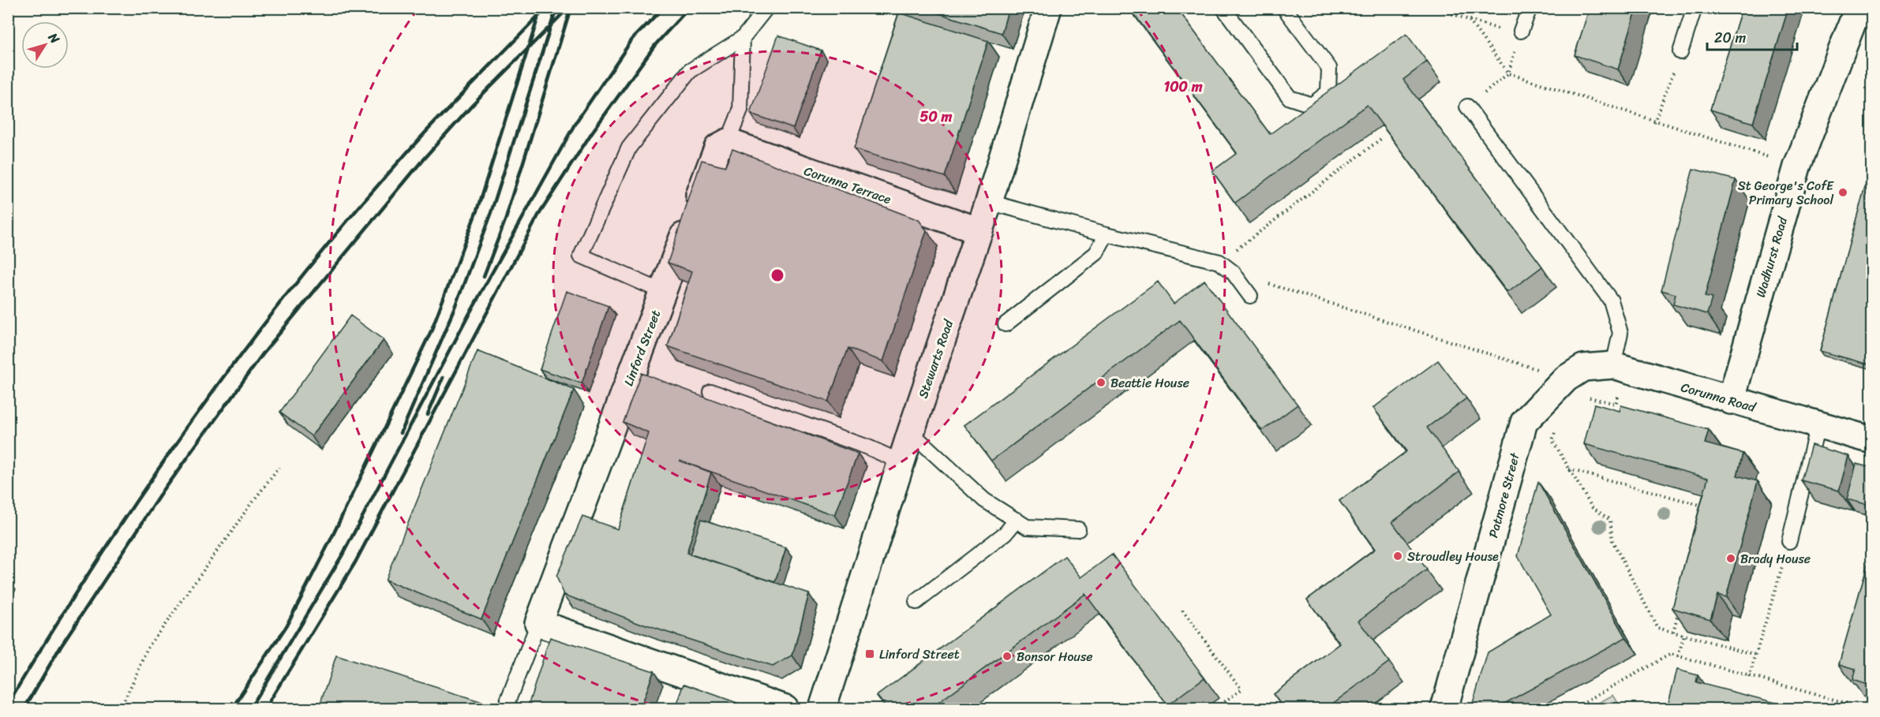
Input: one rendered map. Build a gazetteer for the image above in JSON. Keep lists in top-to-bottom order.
{
  "streets": {
    "street": [
      "Corunna Terrace",
      "Wadhurst Road",
      "Linford Street",
      "Stewarts Road",
      "Corunna Road",
      "Patmore Street"
    ]
  },
  "crossings": [
    ["Corunna Terrace", "Linford Street"],
    ["Corunna Terrace", "Stewarts Road"],
    ["Wadhurst Road", "Corunna Road"],
    ["Corunna Road", "Patmore Street"]
  ],
  "places": {
    "other": [
      "St George's CofE Primary School",
      "Beattie House",
      "Stroudley House",
      "Brady House",
      "Bonsor House"
    ],
    "transit": ["Linford Street"]
  },
  "scale_bar": "20 m",
  "north": "top right",
  "rings": ["100 m", "50 m"]
}
